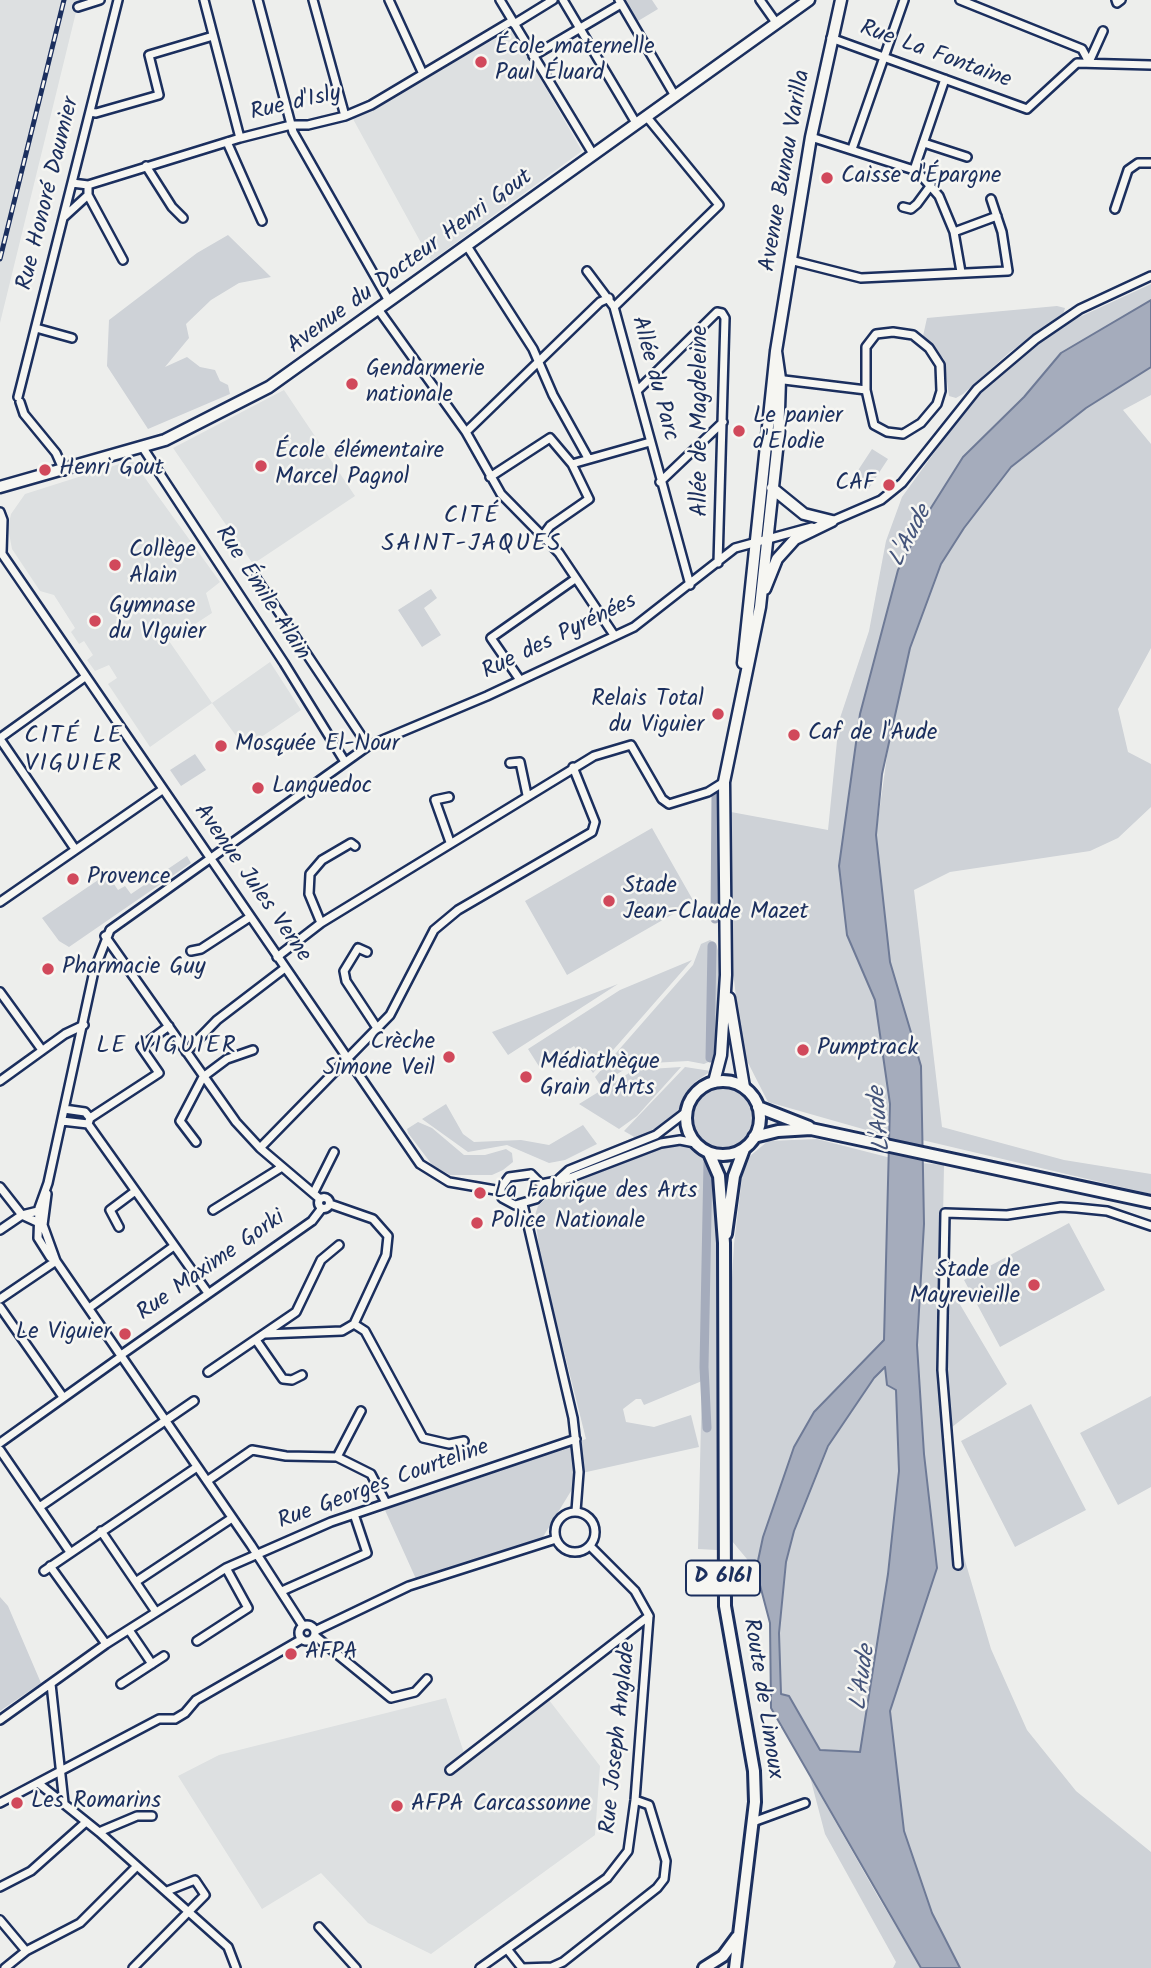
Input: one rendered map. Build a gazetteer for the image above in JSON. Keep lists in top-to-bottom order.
{
  "streets": {
    "main road": [
      "Avenue Bunau Varilla",
      "Avenue du Docteur Henri Gout",
      "D 6161",
      "Route de Limoux"
    ],
    "street": [
      "Rue La Fontaine",
      "Rue d'Isly",
      "Rue Honoré Daumier",
      "Allée du Parc",
      "Allée de Magdeleine",
      "Rue Émile Alain",
      "Rue des Pyrénées",
      "Avenue Jules Verne",
      "Rue Maxime Gorki",
      "Rue Georges Courteline",
      "Rue Joseph Anglade"
    ]
  },
  "crossings": [
    ["Rue La Fontaine", "Avenue Bunau Varilla"],
    ["Rue d'Isly", "Rue Honoré Daumier"],
    ["Avenue Bunau Varilla", "Rue des Pyrénées"],
    ["Rue Honoré Daumier", "Avenue du Docteur Henri Gout"],
    ["Avenue du Docteur Henri Gout", "Rue Émile Alain"],
    ["Allée du Parc", "Allée de Magdeleine"],
    ["Allée du Parc", "Rue des Pyrénées"],
    ["Allée de Magdeleine", "Rue des Pyrénées"],
    ["Rue Émile Alain", "Rue des Pyrénées"],
    ["Rue des Pyrénées", "Avenue Jules Verne"],
    ["D 6161", "Route de Limoux"]
  ],
  "districts": ["CITÉ SAINT-JAQUES", "CITÉ LE VIGUIER", "LE VIGUIER"],
  "water": ["L'Aude"],
  "places": [
    "École maternelle Paul Éluard",
    "Caisse d'Épargne",
    "Gendarmerie nationale",
    "Le panier d'Elodie",
    "École élémentaire Marcel Pagnol",
    "Henri Gout",
    "CAF",
    "Collège Alain",
    "Gymnase du VIguier",
    "Relais Total du Viguier",
    "Caf de l'Aude",
    "Mosquée El-Nour",
    "Languedoc",
    "Provence",
    "Stade Jean-Claude Mazet",
    "Pharmacie Guy",
    "Pumptrack",
    "Crèche Simone Veil",
    "Médiathèque Grain d'Arts",
    "La Fabrique des Arts",
    "Police Nationale",
    "Stade de Mayrevieille",
    "Le Viguier",
    "AFPA",
    "Les Romarins",
    "AFPA Carcassonne"
  ]
}
